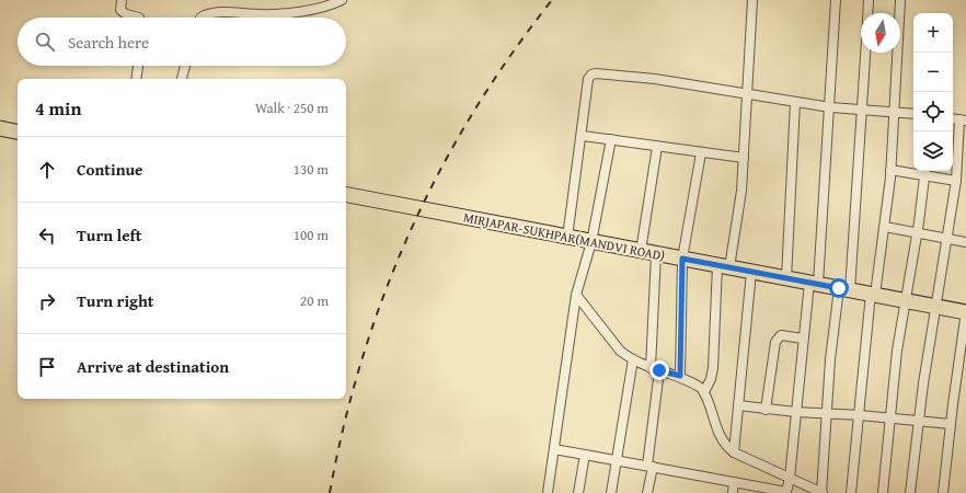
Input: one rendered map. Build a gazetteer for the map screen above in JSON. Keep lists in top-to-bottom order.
{
  "streets": {
    "main road": ["MIRJAPAR-SUKHPAR(MANDVI ROAD)"]
  },
  "north": "bottom",
  "page": {
    "map_buttons": ["+", "−"],
    "search": "Search here",
    "heading": ["4 min", "Walk · 250 m"],
    "list": [
      ["Continue", "130 m"],
      ["Turn left", "100 m"],
      ["Turn right", "20 m"],
      "Arrive at destination"
    ]
  }
}
